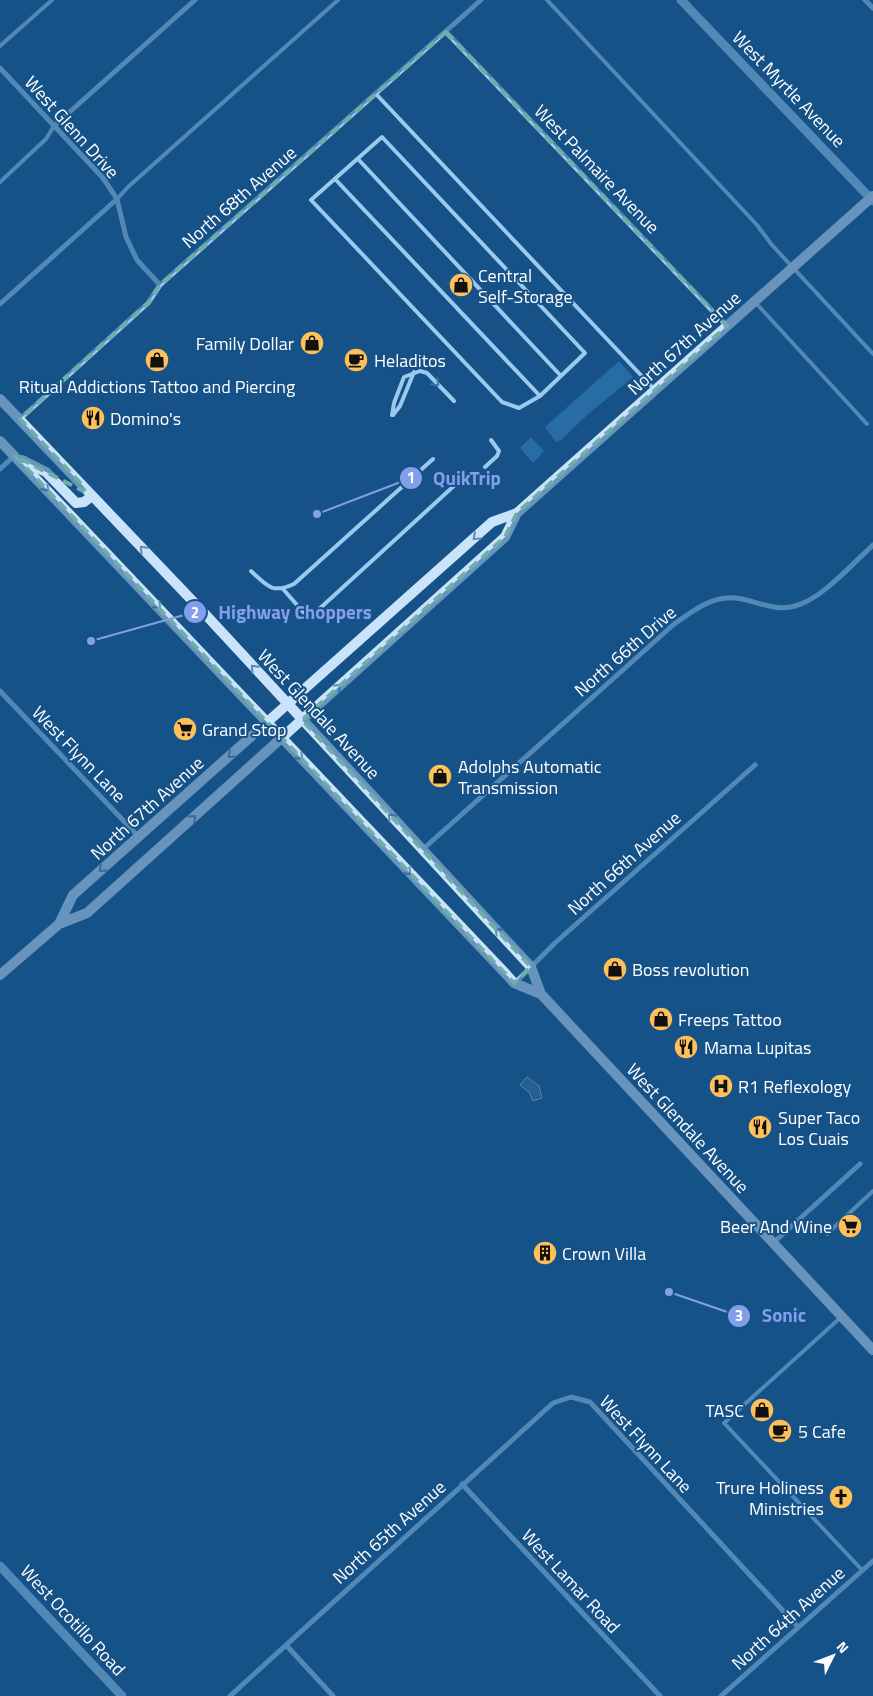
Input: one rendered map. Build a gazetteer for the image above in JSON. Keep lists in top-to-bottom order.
{
  "streets": {
    "main road": ["North 67th Avenue", "West Glendale Avenue"],
    "street": [
      "West Myrtle Avenue",
      "West Glenn Drive",
      "West Palmaire Avenue",
      "North 68th Avenue",
      "North 66th Drive",
      "West Flynn Lane",
      "North 66th Avenue",
      "North 65th Avenue",
      "West Lamar Road",
      "North 64th Avenue",
      "West Ocotillo Road"
    ]
  },
  "crossings": [
    ["West Myrtle Avenue", "North 67th Avenue"],
    ["West Glenn Drive", "North 68th Avenue"],
    ["West Palmaire Avenue", "North 68th Avenue"],
    ["West Palmaire Avenue", "North 67th Avenue"],
    ["North 68th Avenue", "West Glendale Avenue"],
    ["North 67th Avenue", "West Glendale Avenue"],
    ["North 67th Avenue", "West Flynn Lane"],
    ["North 66th Drive", "West Glendale Avenue"],
    ["West Glendale Avenue", "North 66th Avenue"],
    ["West Flynn Lane", "North 65th Avenue"],
    ["West Flynn Lane", "North 64th Avenue"],
    ["North 65th Avenue", "West Lamar Road"]
  ],
  "places": {
    "shop": [
      "Central Self-Storage",
      "Family Dollar",
      "Ritual Addictions Tattoo and Piercing",
      "Adolphs Automatic Transmission",
      "Boss revolution",
      "Freeps Tattoo",
      "TASC"
    ],
    "cafe": ["Heladitos", "5 Cafe"],
    "restaurant": ["Domino's", "Mama Lupitas", "Super Taco Los Cuais"],
    "other": ["QuikTrip", "Highway Choppers", "Sonic"],
    "supermarket": ["Grand Stop", "Beer And Wine"],
    "hospital": ["R1 Reflexology"],
    "building": ["Crown Villa"],
    "church": ["Trure Holiness Ministries"]
  },
  "north": "top right"
}
